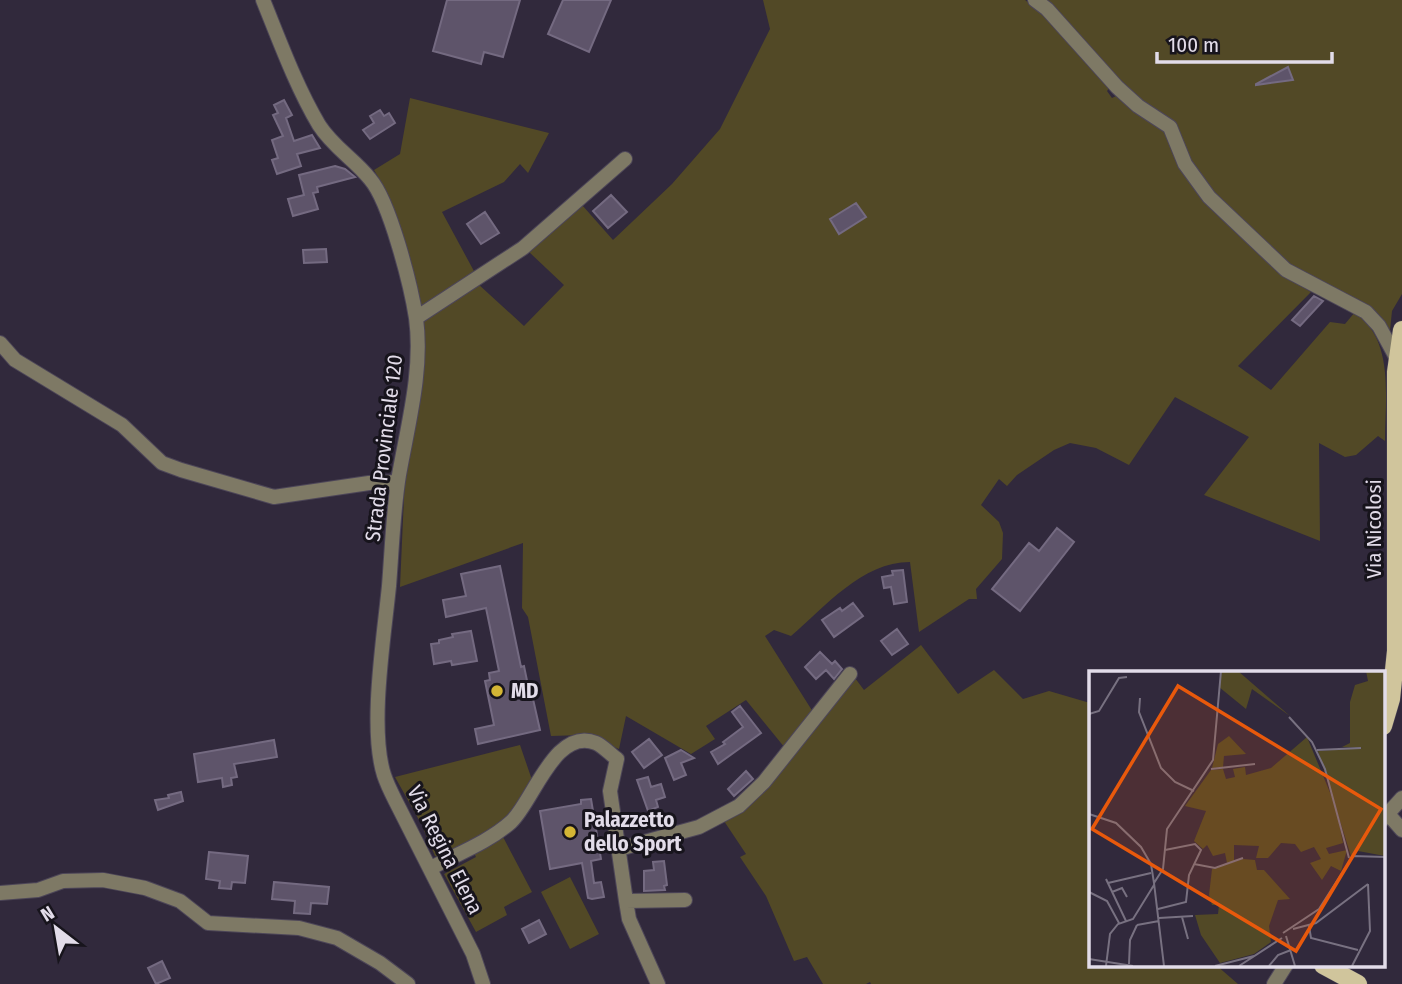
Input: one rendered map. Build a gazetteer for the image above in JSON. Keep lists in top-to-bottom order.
{
  "streets": {
    "main road": ["Via Nicolosi"],
    "street": ["Strada Provinciale 120", "Via Regina Elena"]
  },
  "crossings": [
    ["Strada Provinciale 120", "Via Regina Elena"]
  ],
  "places": ["MD", "Palazzetto dello Sport"],
  "scale_bar": "100 m",
  "north": "top left"
}
